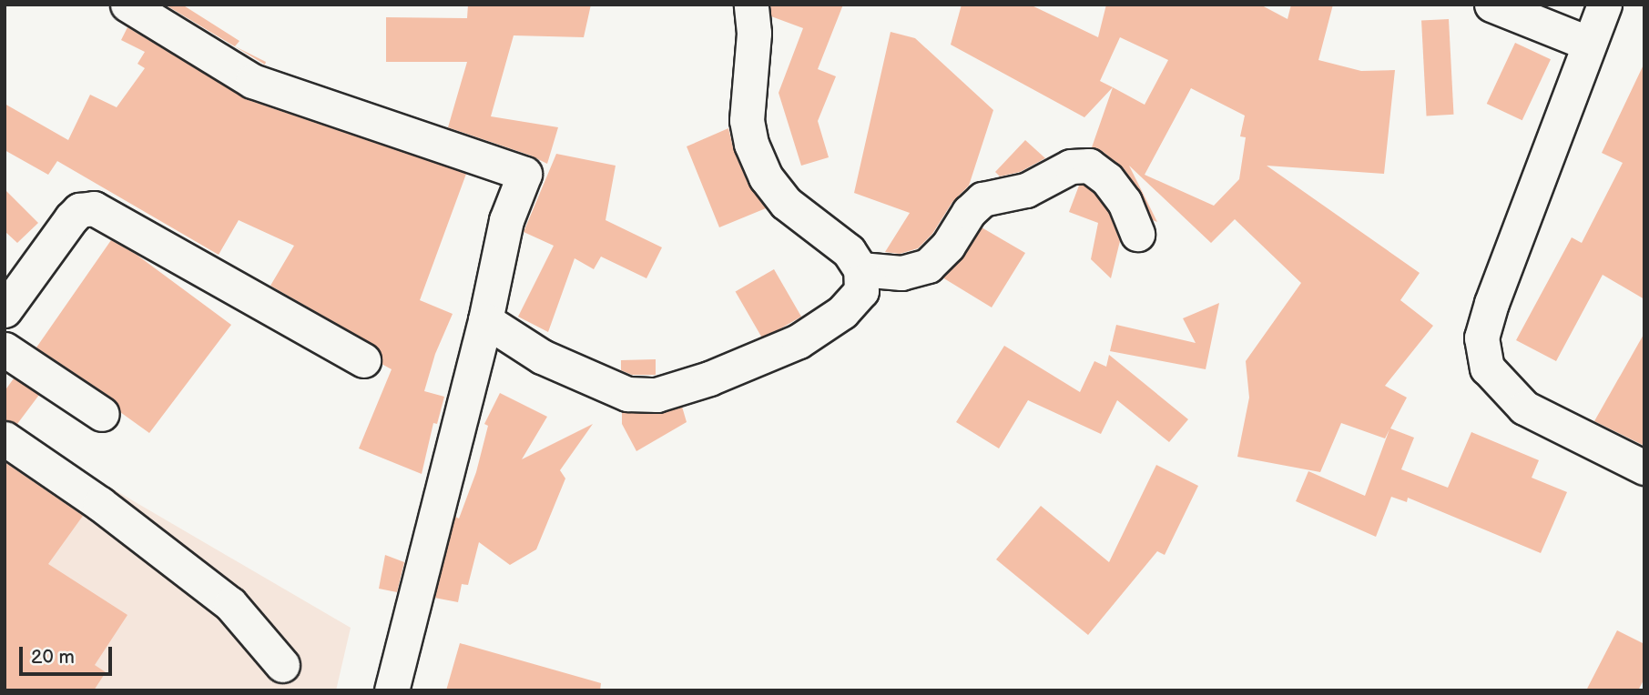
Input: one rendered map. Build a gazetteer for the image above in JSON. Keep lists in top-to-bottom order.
{
  "scale_bar": "20 m"
}
